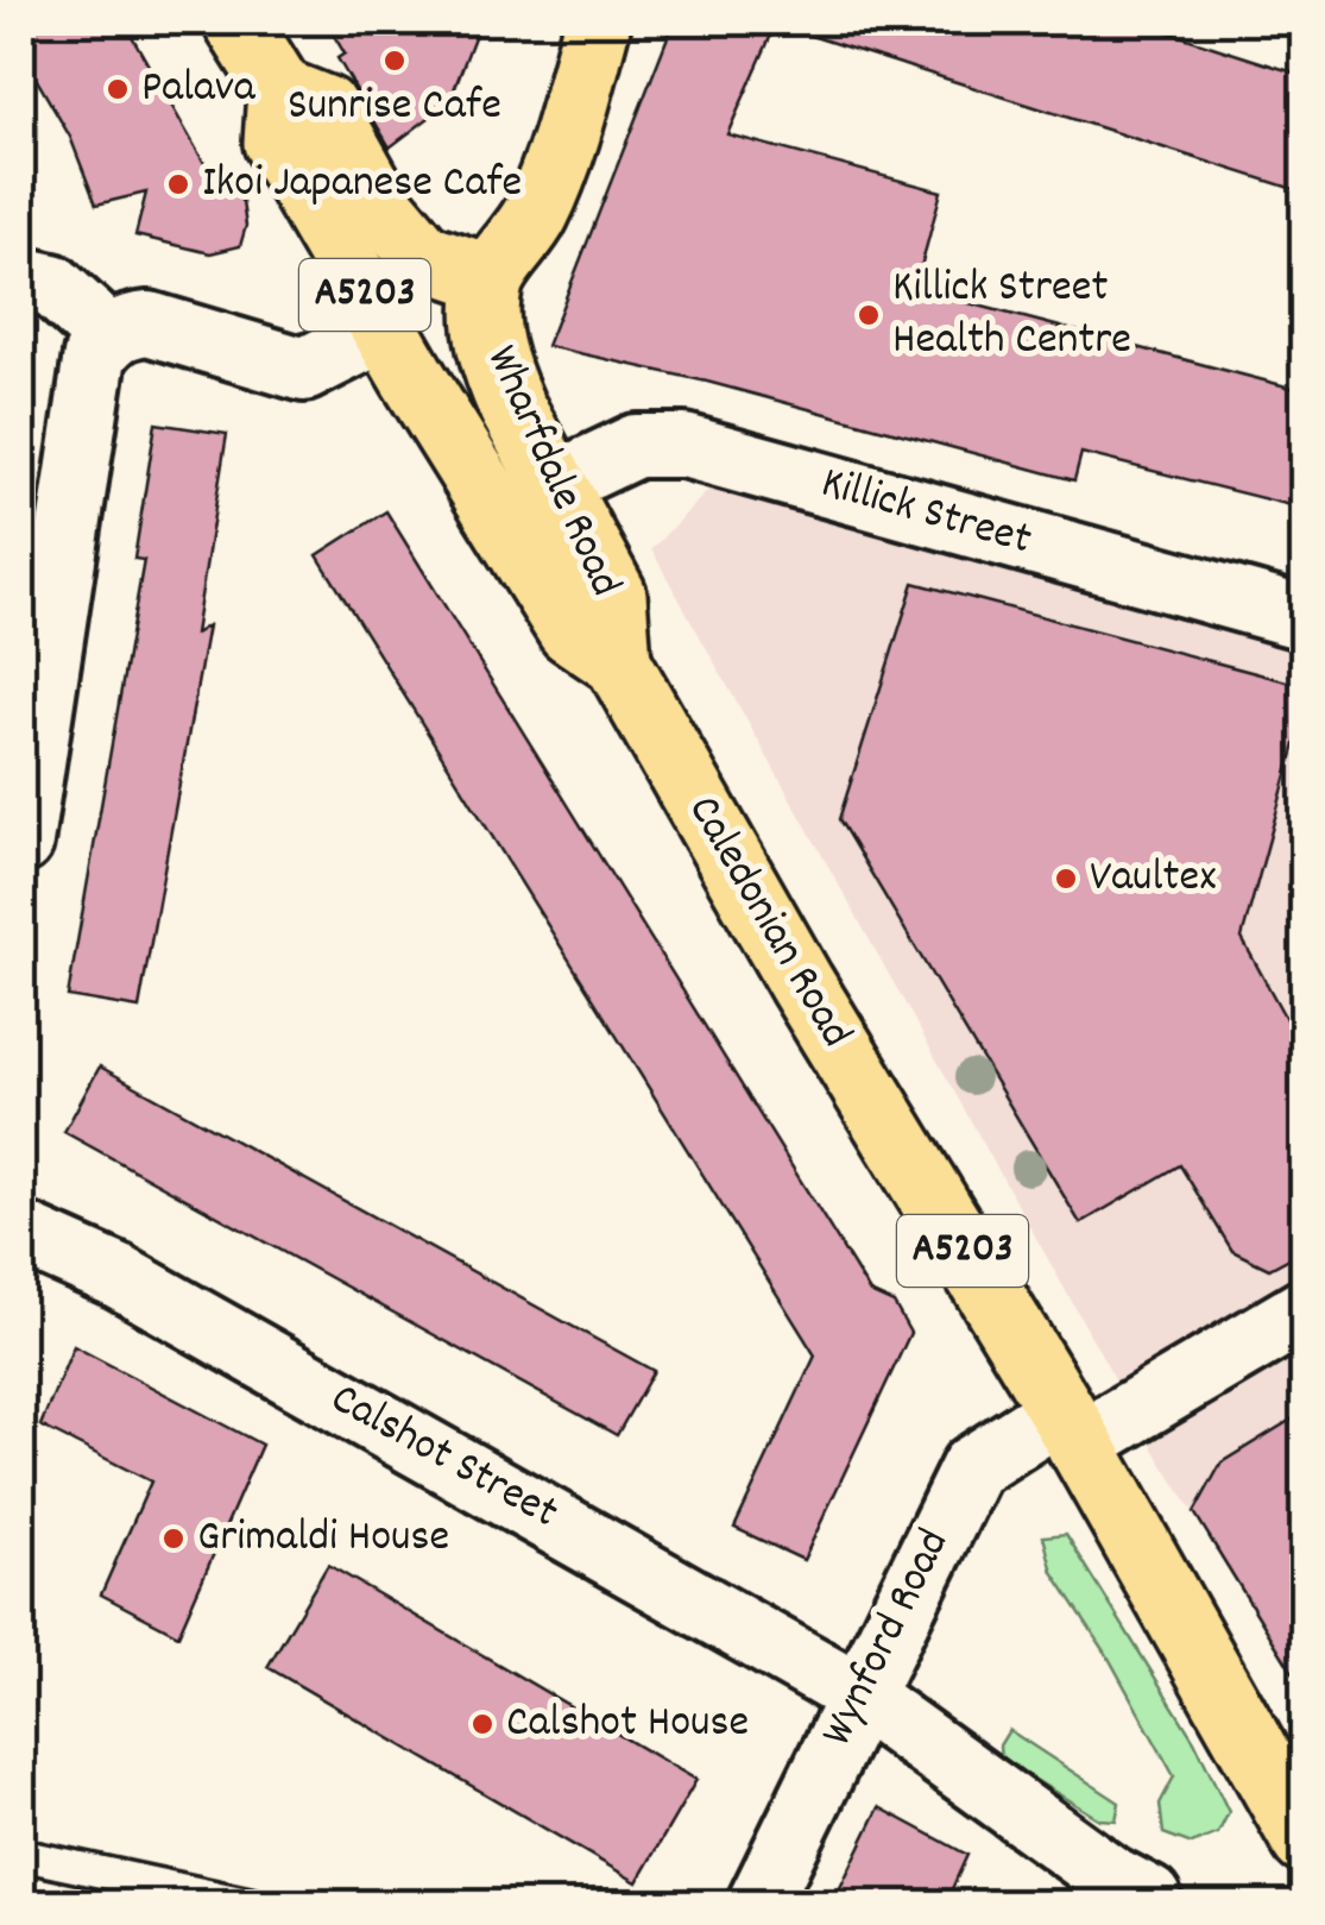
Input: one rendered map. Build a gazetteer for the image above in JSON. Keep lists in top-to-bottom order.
{
  "streets": {
    "main road": ["A5203", "Wharfdale Road", "Caledonian Road"],
    "street": ["Killick Street", "Calshot Street", "Wynford Road"]
  },
  "crossings": [
    ["A5203", "Wharfdale Road"],
    ["A5203", "Caledonian Road"],
    ["Wharfdale Road", "Killick Street"],
    ["Wharfdale Road", "Caledonian Road"],
    ["Caledonian Road", "Wynford Road"],
    ["Calshot Street", "Wynford Road"]
  ],
  "places": [
    "Sunrise Cafe",
    "Palava",
    "Ikoi Japanese Cafe",
    "Killick Street Health Centre",
    "Vaultex",
    "Grimaldi House",
    "Calshot House"
  ]
}
